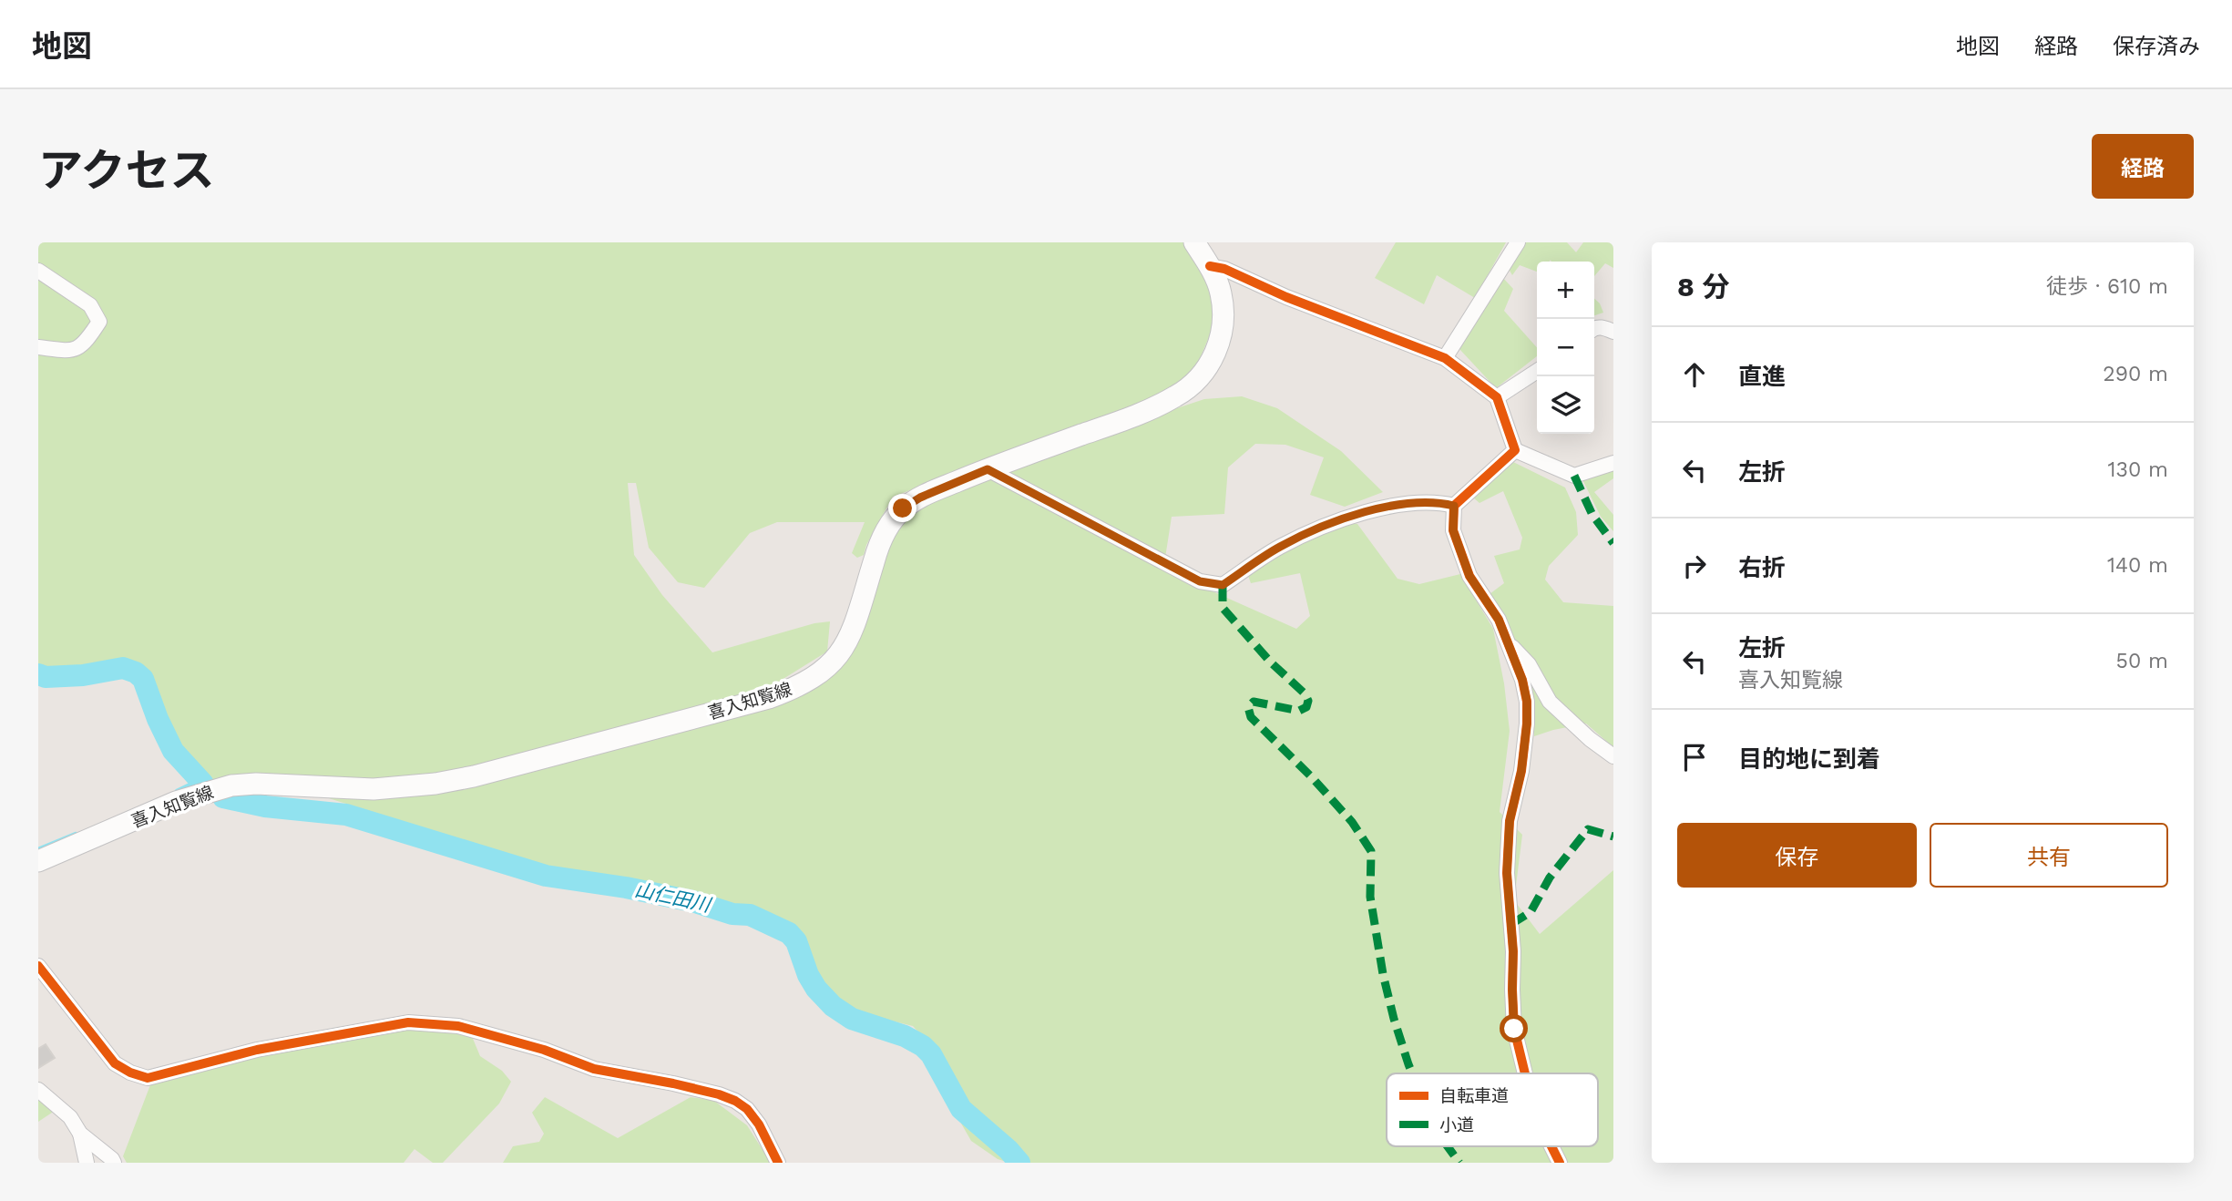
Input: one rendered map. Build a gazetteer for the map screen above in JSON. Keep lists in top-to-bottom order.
{
  "streets": {
    "main road": ["喜入知覧線"]
  },
  "water": ["山仁田川"],
  "legend": ["自転車道", "小道"],
  "page": {
    "header": "地図",
    "nav": ["地図", "経路", "保存済み"],
    "title": "アクセス",
    "buttons": [
      "経路",
      ["保存", "共有"]
    ],
    "heading": ["8 分", "徒歩 · 610 m"],
    "map_buttons": ["+", "−"],
    "list": [
      ["直進", "290 m"],
      ["左折", "130 m"],
      ["右折", "140 m"],
      ["左折", "喜入知覧線", "50 m"],
      "目的地に到着"
    ]
  }
}
